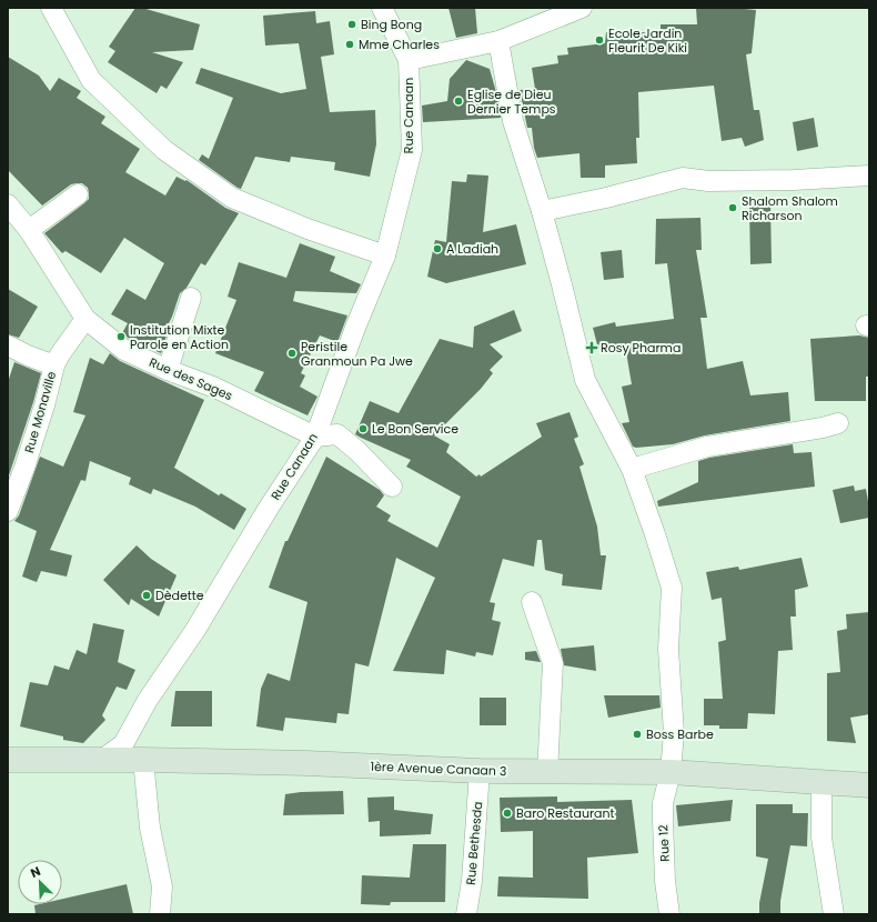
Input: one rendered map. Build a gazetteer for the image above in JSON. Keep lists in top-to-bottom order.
{
  "streets": {
    "main road": ["1ère Avenue Canaan 3"],
    "street": [
      "Rue Canaan",
      "Rue des Sages",
      "Rue Monaville",
      "Rue Bethesda",
      "Rue 12"
    ]
  },
  "crossings": [
    ["Rue Canaan", "Rue des Sages"],
    ["Rue Canaan", "1ère Avenue Canaan 3"],
    ["Rue des Sages", "Rue Monaville"],
    ["1ère Avenue Canaan 3", "Rue Bethesda"],
    ["1ère Avenue Canaan 3", "Rue 12"]
  ],
  "places": {
    "other": [
      "Bing Bong",
      "Ecole Jardin Fleurit De Kiki",
      "Mme Charles",
      "Eglise de Dieu Dernier Temps",
      "Shalom Shalom Richarson",
      "A Ladiah",
      "Institution Mixte Parole en Action",
      "Peristile Granmoun Pa Jwe",
      "Le Bon Service",
      "Dèdette",
      "Boss Barbe",
      "Baro Restaurant"
    ],
    "health": ["Rosy Pharma"]
  },
  "north": "top left"
}
